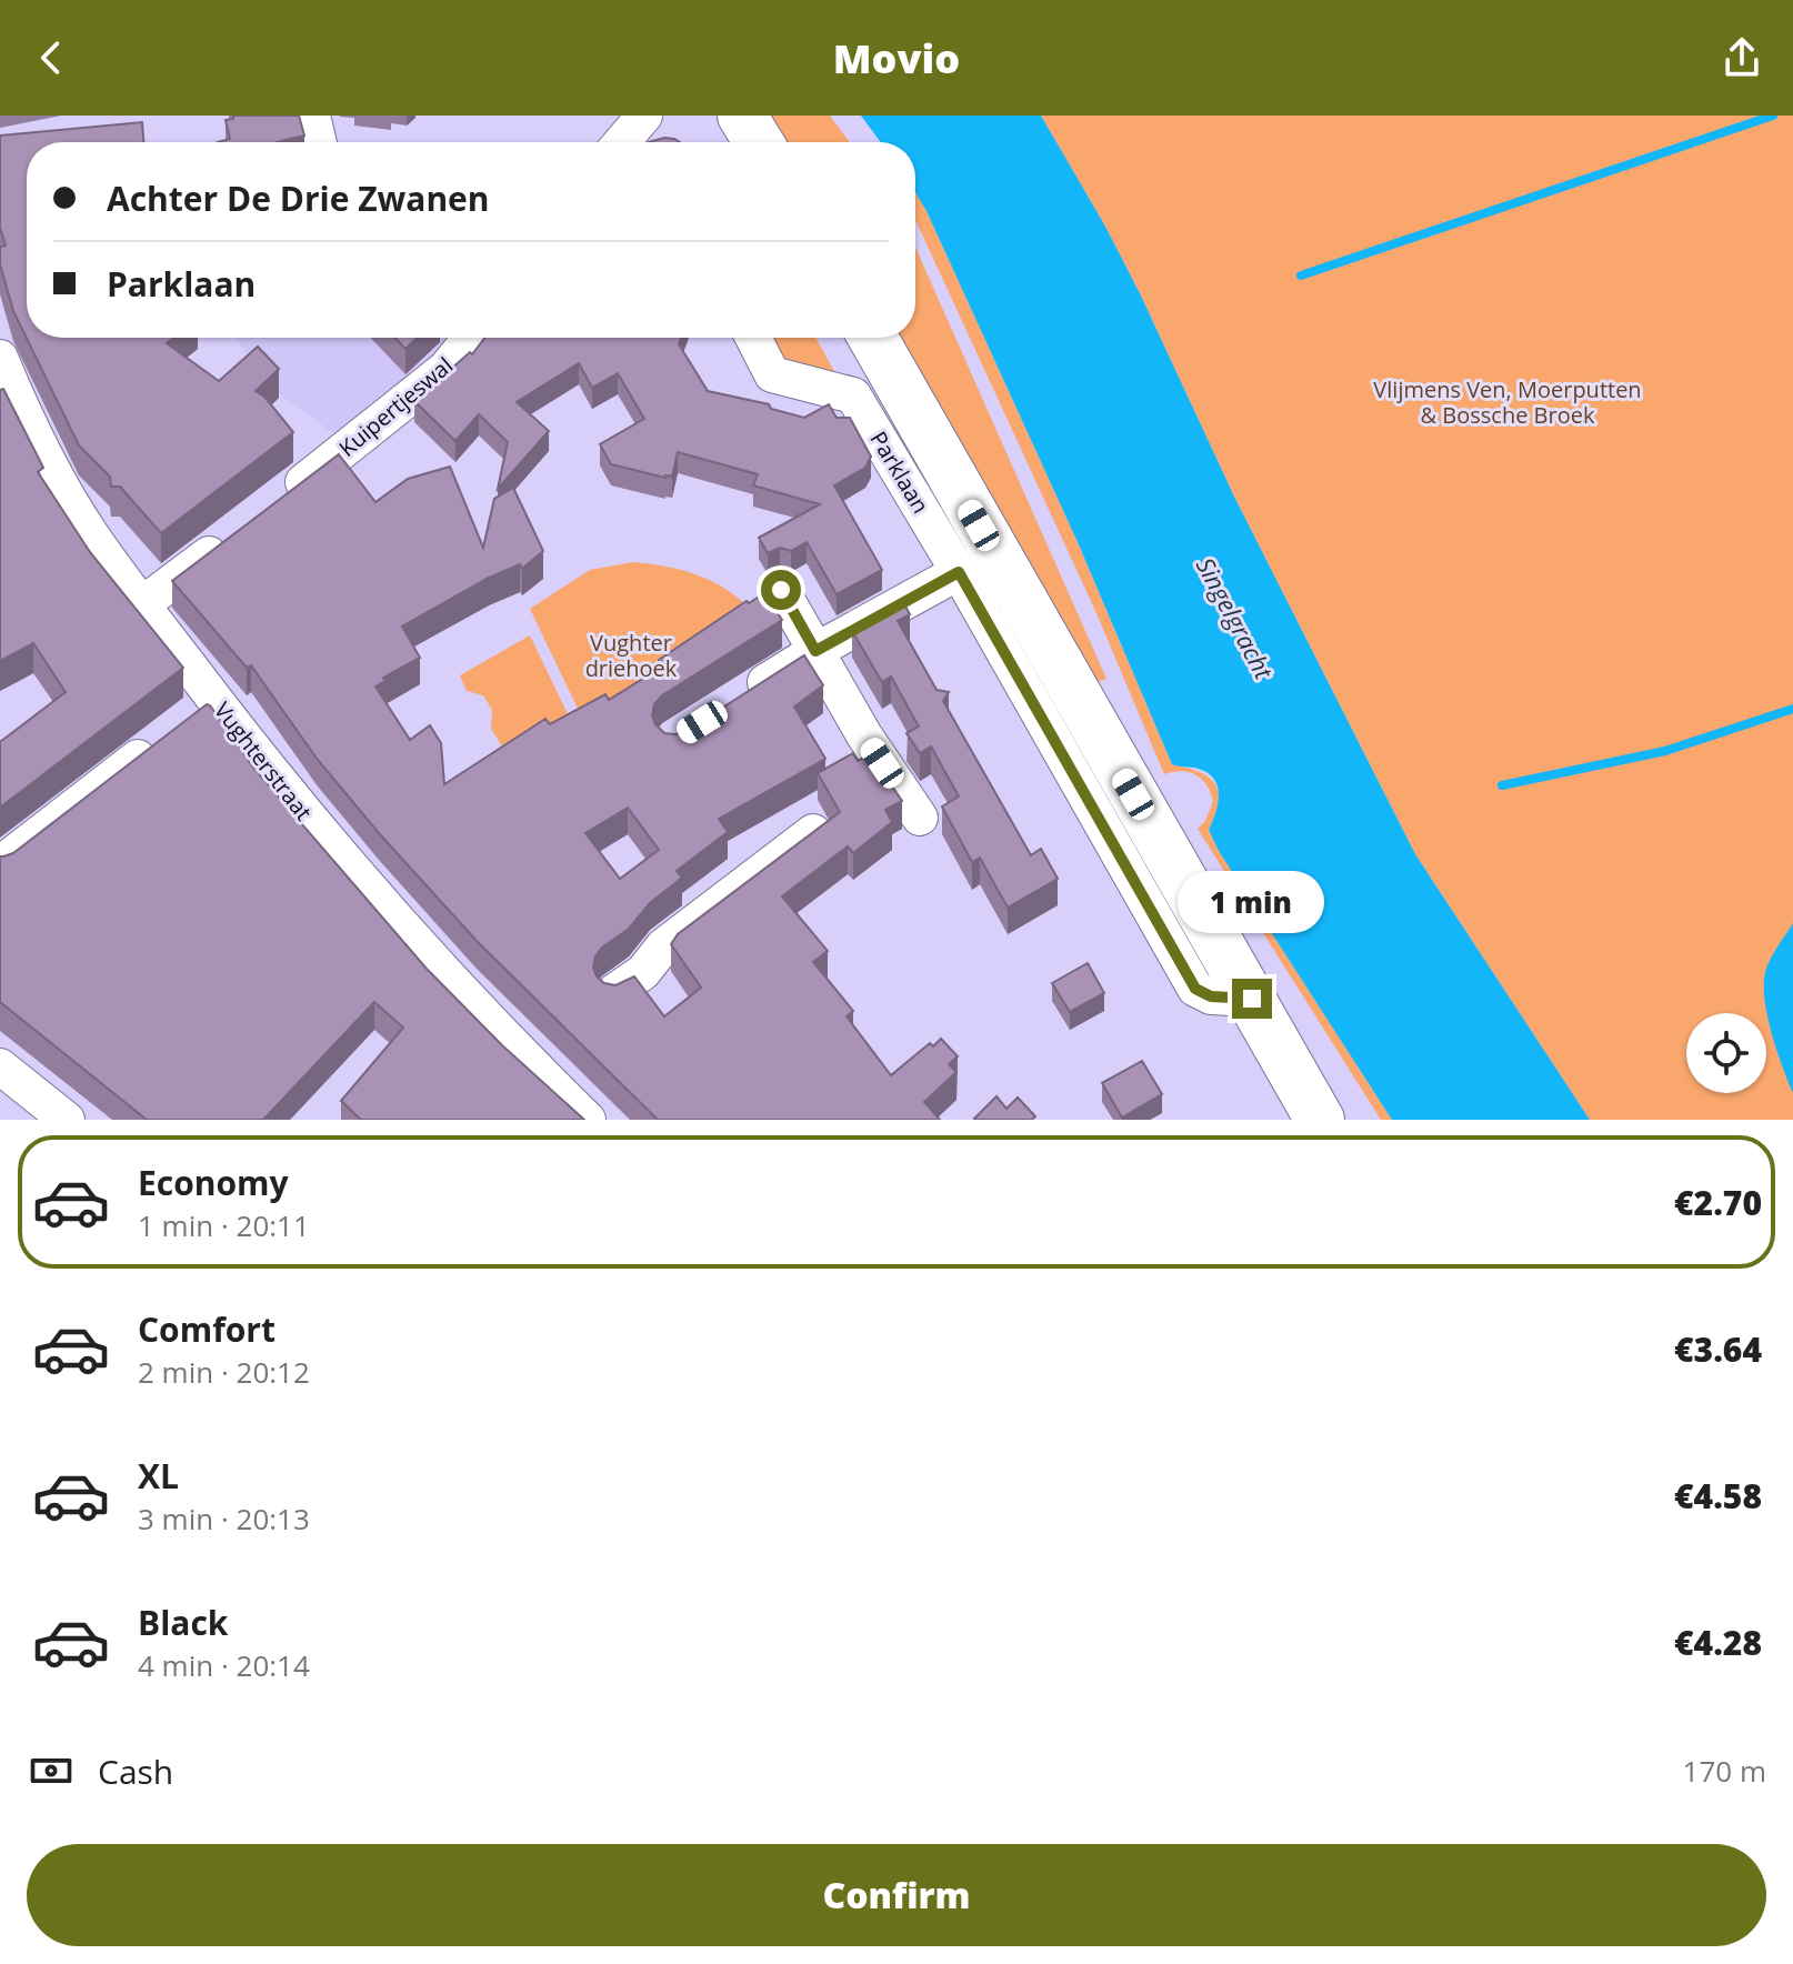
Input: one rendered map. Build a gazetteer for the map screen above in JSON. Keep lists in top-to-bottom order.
{
  "streets": {
    "main road": ["Parklaan"],
    "street": ["Kuipertjeswal", "Vughterstraat"]
  },
  "water": ["Singelgracht"],
  "parks": ["Vlijmens Ven, Moerputten & Bossche Broek", "Vughter driehoek"],
  "page": {
    "header": "Movio",
    "banner": ["Achter De Drie Zwanen", "Parklaan"],
    "bubble": "1 min",
    "list": [
      {
        "name": "Economy",
        "note": "1 min · 20:11",
        "value": "€2.70"
      },
      {
        "name": "Comfort",
        "note": "2 min · 20:12",
        "value": "€3.64"
      },
      {
        "name": "XL",
        "note": "3 min · 20:13",
        "value": "€4.58"
      },
      {
        "name": "Black",
        "note": "4 min · 20:14",
        "value": "€4.28"
      }
    ],
    "pay": ["Cash", "170 m"],
    "buttons": "Confirm"
  }
}
